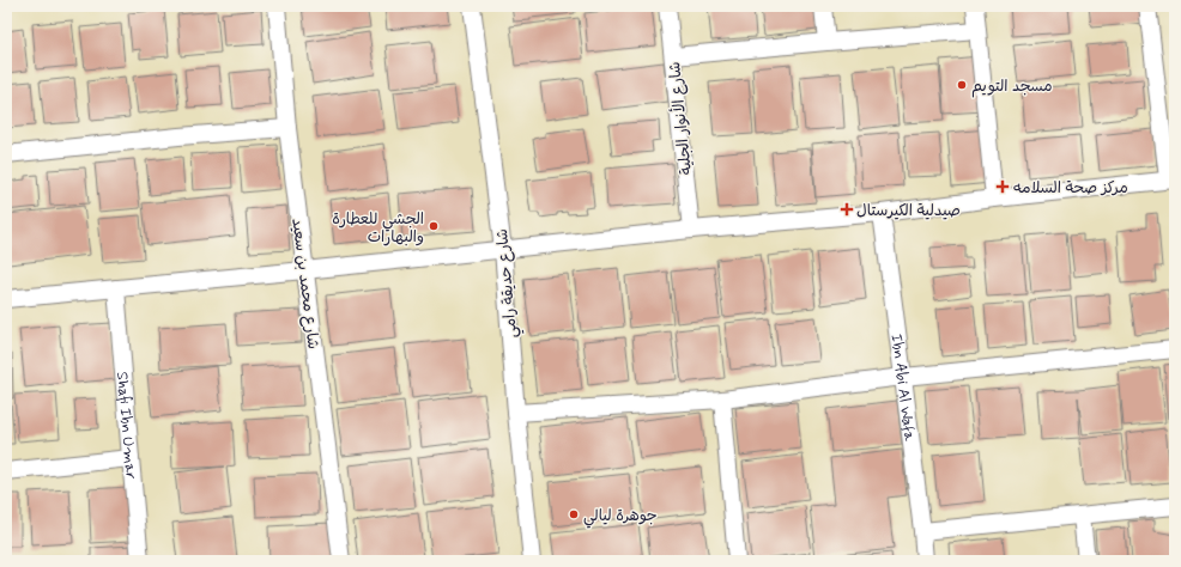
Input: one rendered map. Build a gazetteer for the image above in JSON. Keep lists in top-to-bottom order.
{
  "streets": {
    "street": [
      "شارع الأنوار الجلية",
      "شارع محمد بن سعيد",
      "شارع حديقة رامي",
      "Ibn Abi Al Wafa",
      "Shafi Ibn Umar"
    ]
  },
  "places": {
    "other": ["مسجد التويم", "الجشي للعطارة والبهارات", "جوهرة ليالي"],
    "health": ["مركز صحة السلامه", "صيدلية الكيرستال"]
  }
}
